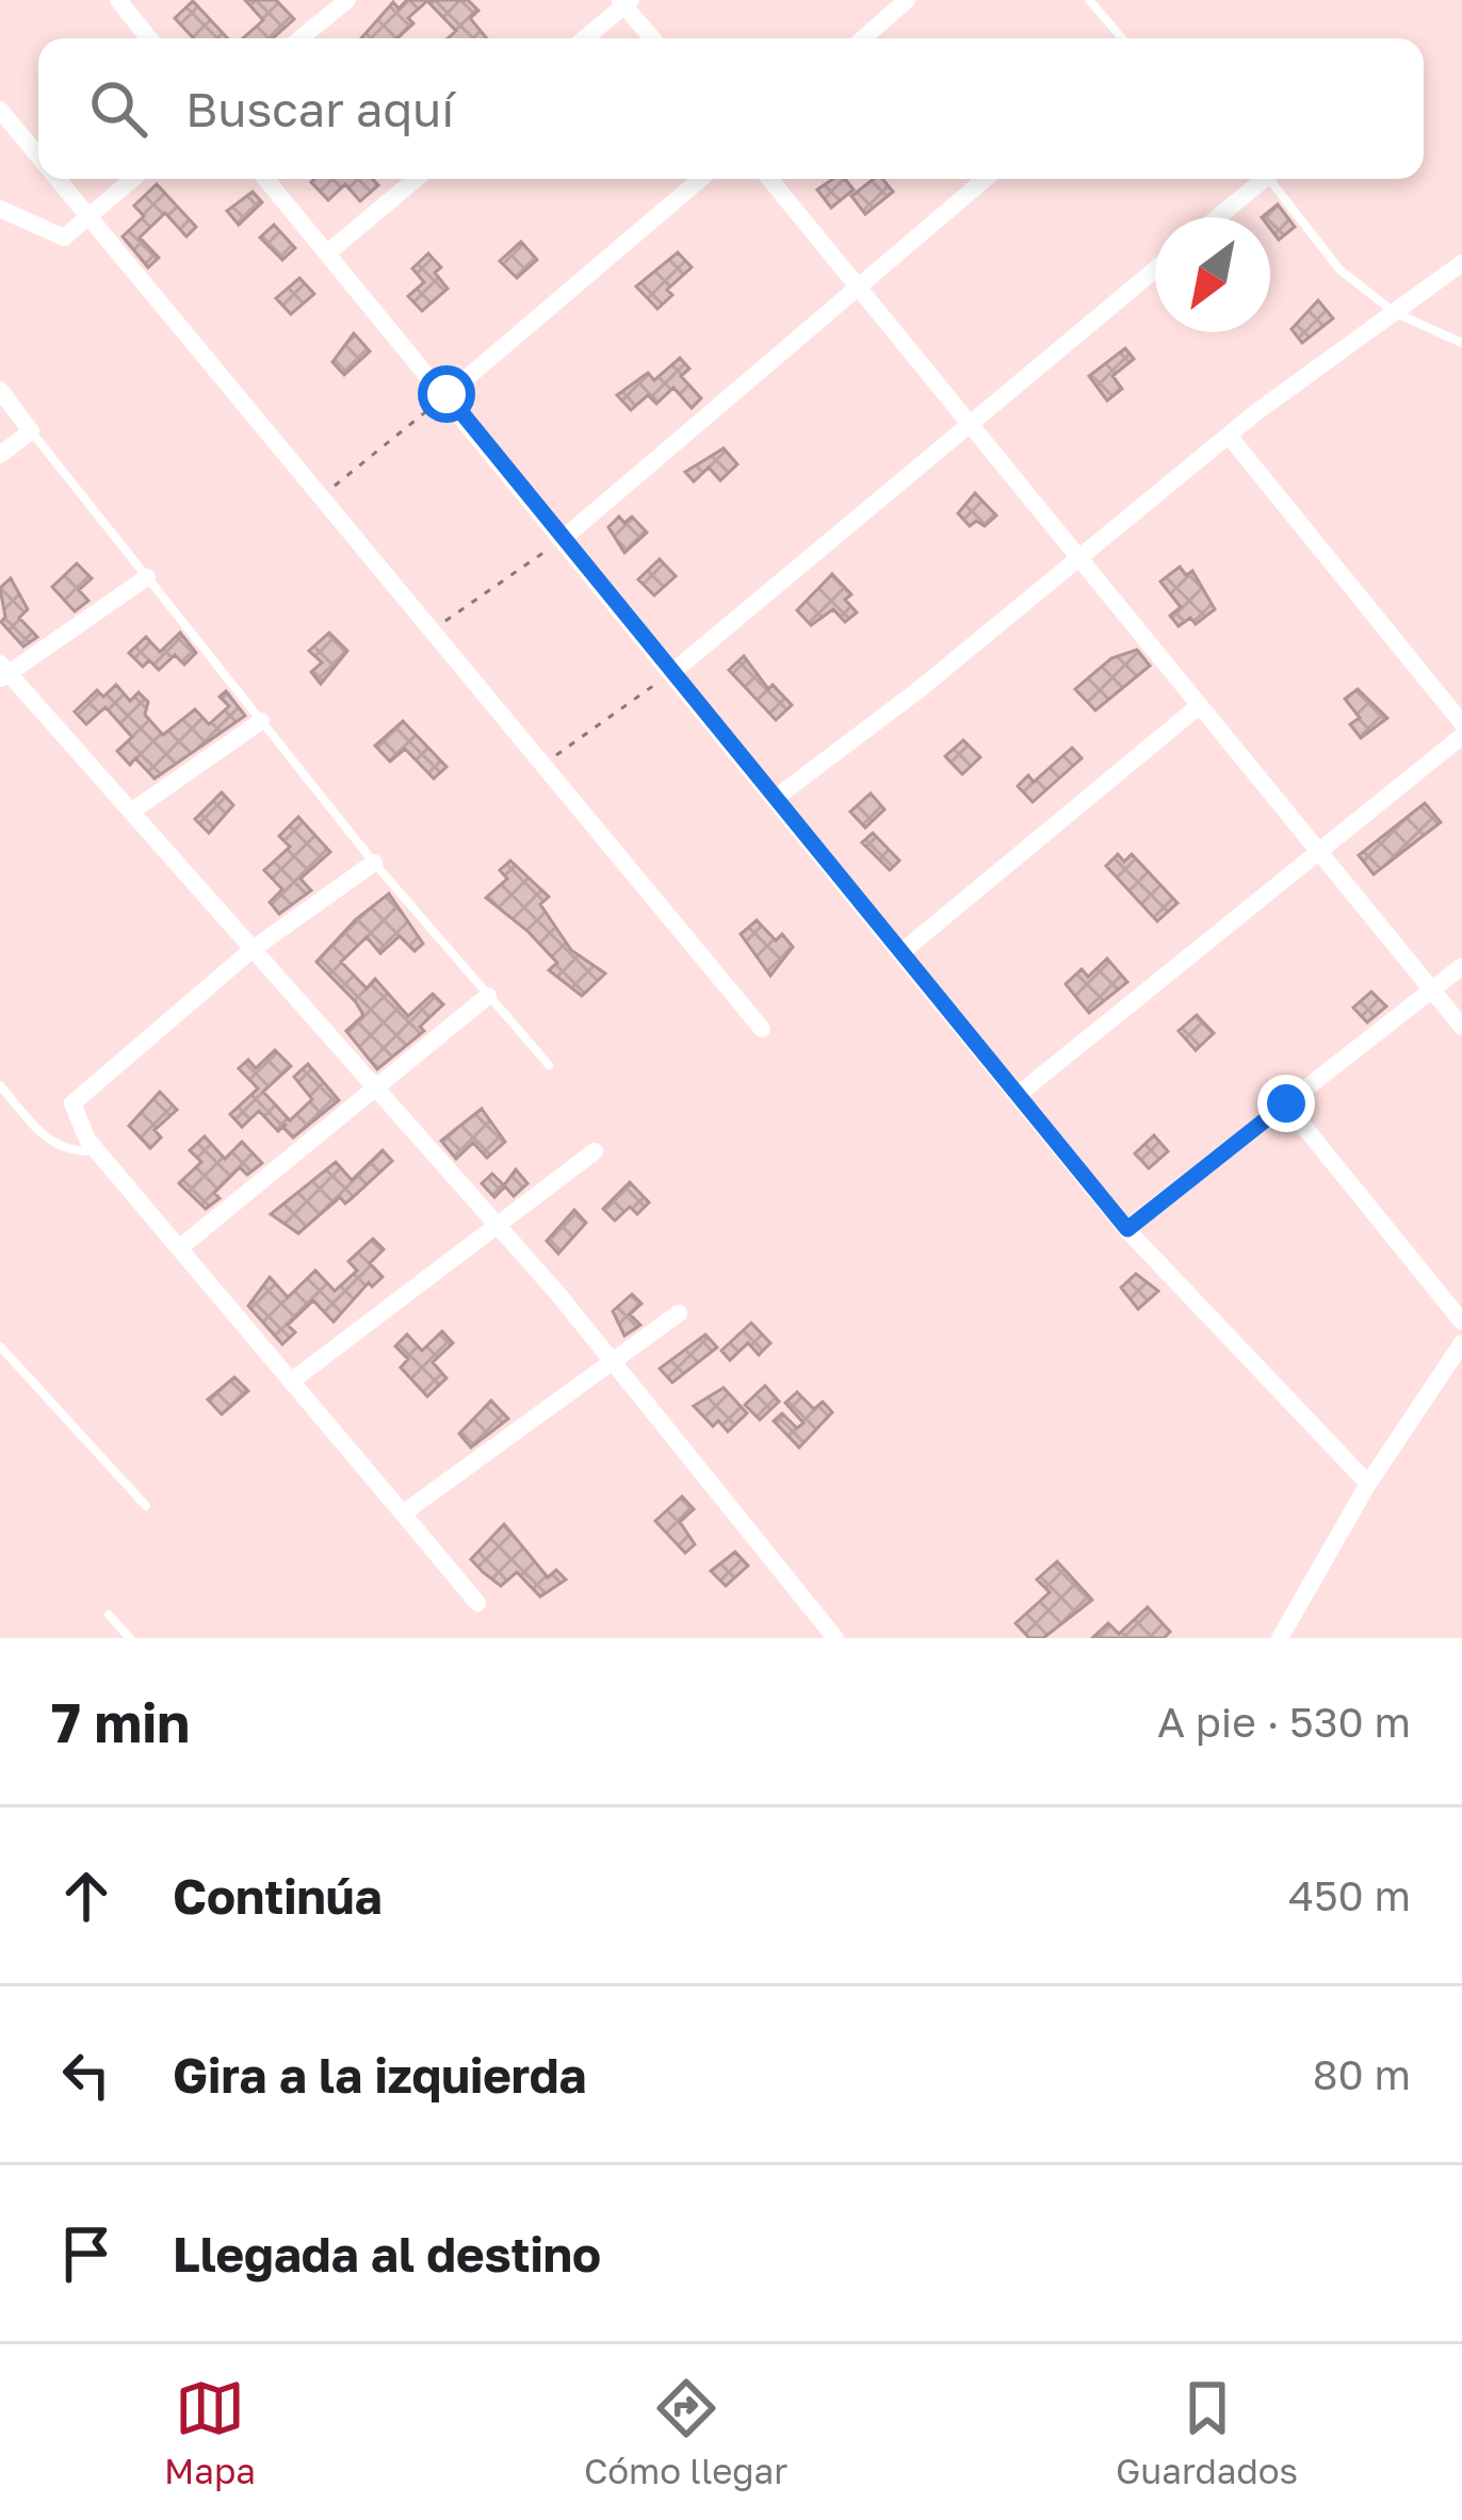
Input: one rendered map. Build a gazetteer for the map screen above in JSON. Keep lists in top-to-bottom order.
{
  "north": "bottom left",
  "page": {
    "search": "Buscar aquí",
    "heading": ["7 min", "A pie · 530 m"],
    "list": [
      ["Continúa", "450 m"],
      ["Gira a la izquierda", "80 m"],
      "Llegada al destino"
    ],
    "nav": ["Mapa", "Cómo llegar", "Guardados"]
  }
}
